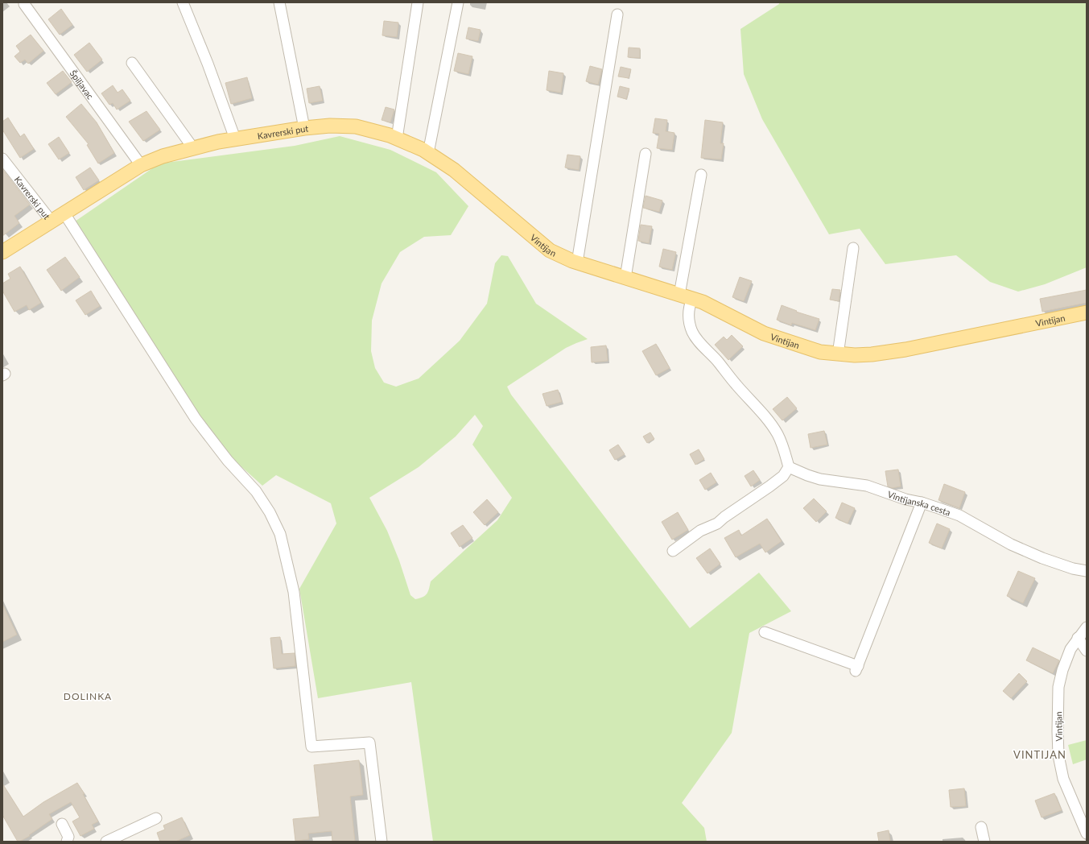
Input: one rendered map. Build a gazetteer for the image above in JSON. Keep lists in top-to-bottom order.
{
  "streets": {
    "main road": ["Kavrerski put", "Vintijan"],
    "street": ["Špiljavac", "Vintijanska cesta"]
  },
  "crossings": [
    ["Špiljavac", "Kavrerski put"],
    ["Kavrerski put", "Vintijan"]
  ],
  "districts": ["DOLINKA", "VINTIJAN"]
}
